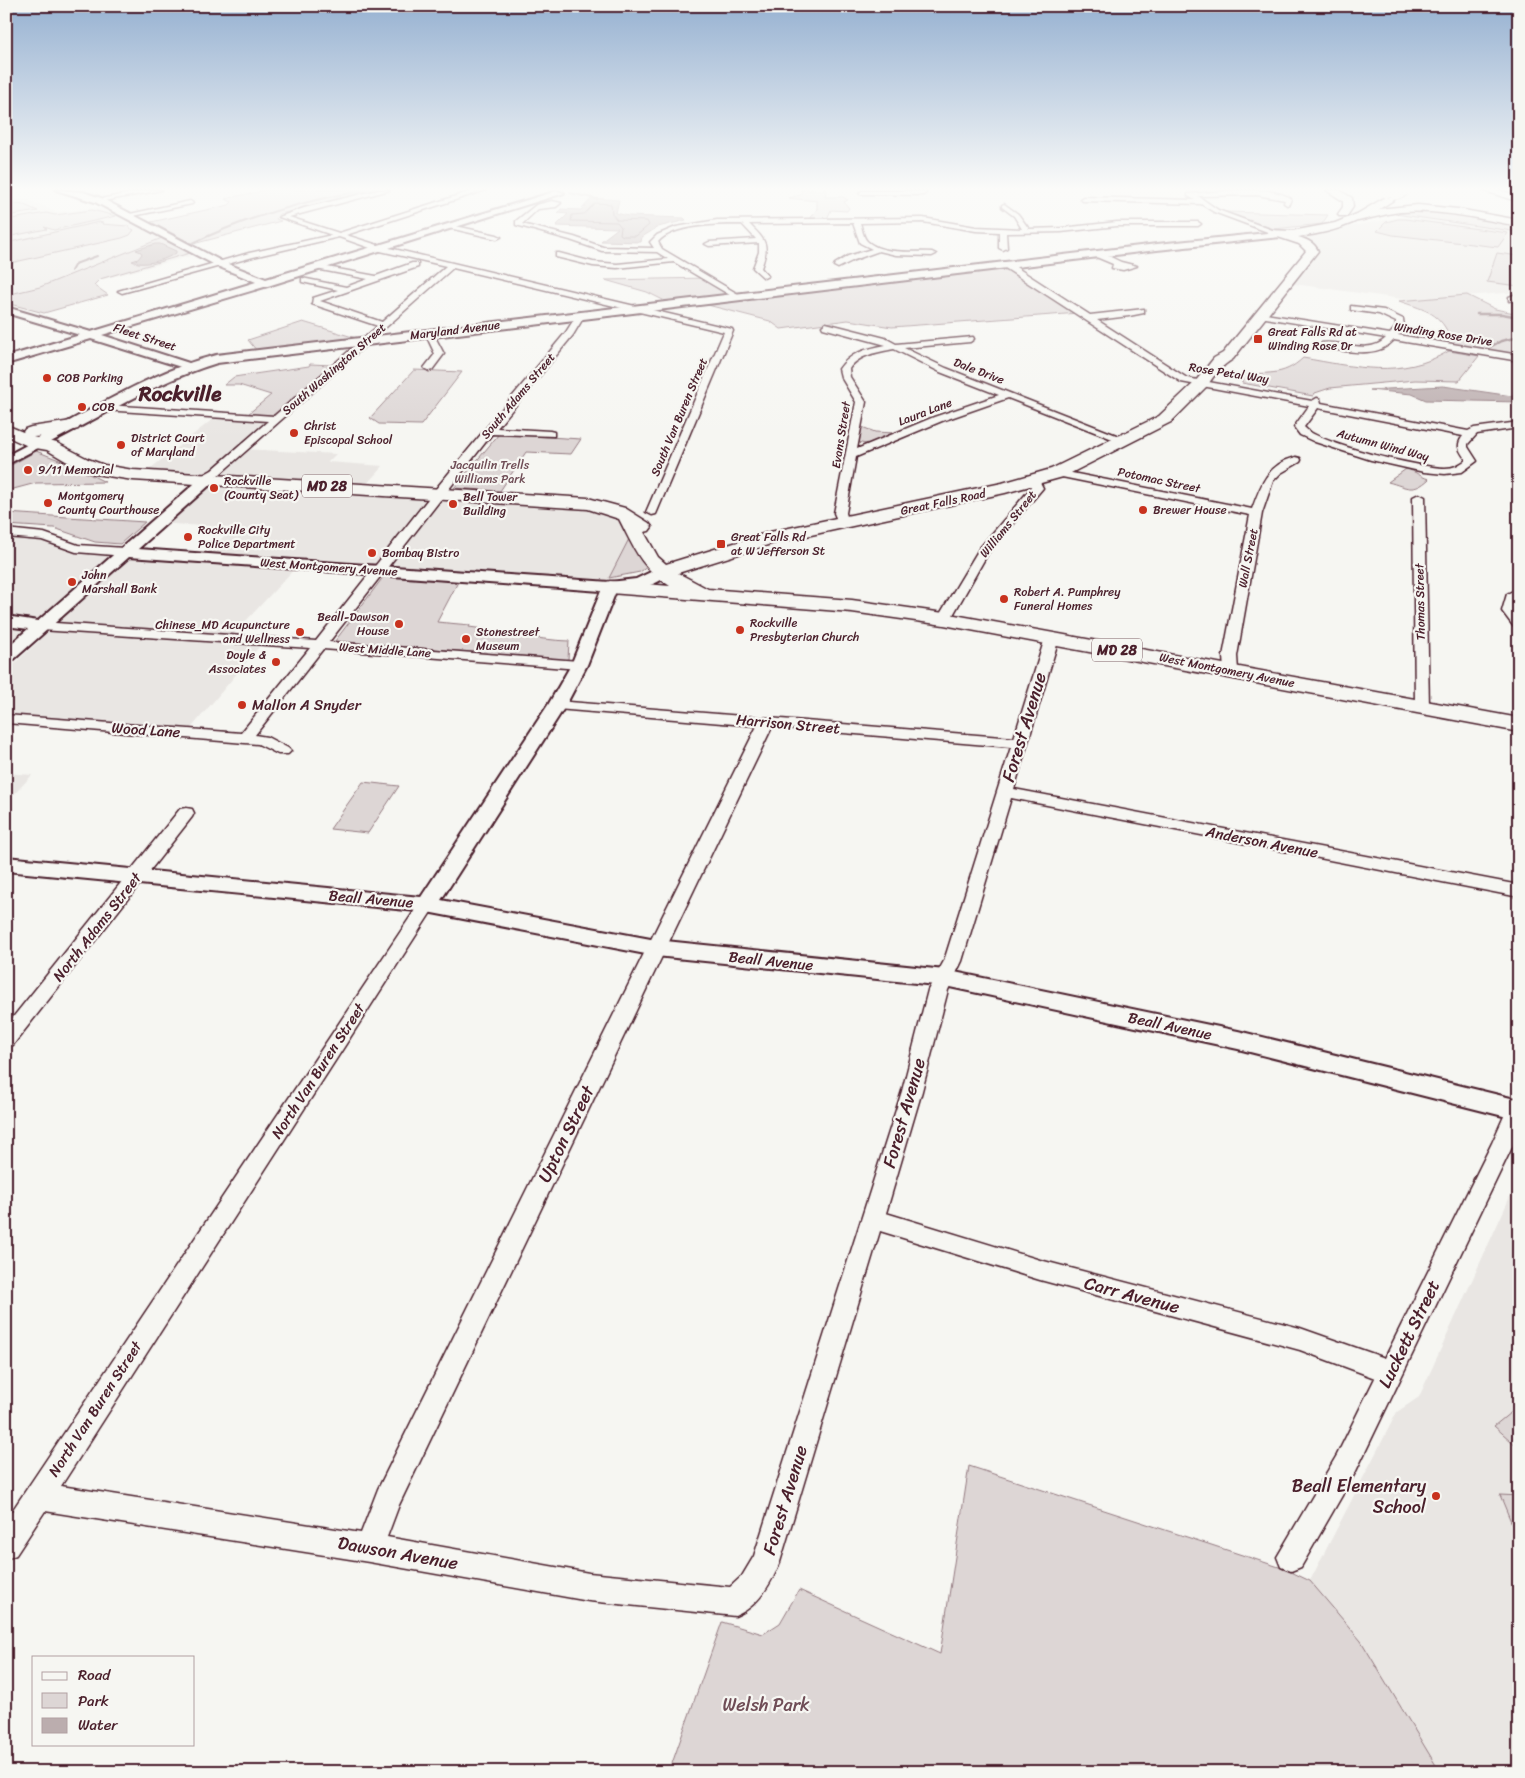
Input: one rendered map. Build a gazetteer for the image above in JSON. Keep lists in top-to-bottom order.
{
  "streets": {
    "main road": [
      "Maryland Avenue",
      "MD 28",
      "Great Falls Road",
      "West Montgomery Avenue"
    ],
    "street": [
      "Winding Rose Drive",
      "Fleet Street",
      "South Washington Street",
      "Dale Drive",
      "Rose Petal Way",
      "South Adams Street",
      "Laura Lane",
      "South Van Buren Street",
      "Evans Street",
      "Autumn Wind Way",
      "Potomac Street",
      "Williams Street",
      "Wall Street",
      "Thomas Street",
      "West Middle Lane",
      "Harrison Street",
      "Forest Avenue",
      "Wood Lane",
      "Anderson Avenue",
      "Beall Avenue",
      "North Adams Street",
      "North Van Buren Street",
      "Upton Street",
      "Carr Avenue",
      "Luckett Street",
      "Dawson Avenue"
    ]
  },
  "crossings": [
    ["Maryland Avenue", "Fleet Street"],
    ["Maryland Avenue", "South Washington Street"],
    ["Maryland Avenue", "South Adams Street"],
    ["Maryland Avenue", "South Van Buren Street"],
    ["Winding Rose Drive", "Great Falls Road"],
    ["South Washington Street", "MD 28"],
    ["South Washington Street", "West Montgomery Avenue"],
    ["South Washington Street", "West Middle Lane"],
    ["Dale Drive", "Laura Lane"],
    ["Dale Drive", "Evans Street"],
    ["Dale Drive", "Great Falls Road"],
    ["Rose Petal Way", "Autumn Wind Way"],
    ["Rose Petal Way", "Great Falls Road"],
    ["South Adams Street", "MD 28"],
    ["South Adams Street", "West Montgomery Avenue"],
    ["Laura Lane", "Evans Street"],
    ["South Van Buren Street", "MD 28"],
    ["Evans Street", "Great Falls Road"],
    ["Potomac Street", "Great Falls Road"],
    ["Potomac Street", "Wall Street"],
    ["MD 28", "Great Falls Road"],
    ["MD 28", "West Montgomery Avenue"],
    ["Great Falls Road", "Williams Street"],
    ["Great Falls Road", "West Montgomery Avenue"],
    ["Williams Street", "West Montgomery Avenue"],
    ["Wall Street", "West Montgomery Avenue"],
    ["West Montgomery Avenue", "Thomas Street"],
    ["West Montgomery Avenue", "Forest Avenue"],
    ["West Montgomery Avenue", "North Van Buren Street"],
    ["West Middle Lane", "North Van Buren Street"],
    ["Harrison Street", "Forest Avenue"],
    ["Harrison Street", "North Van Buren Street"],
    ["Harrison Street", "Upton Street"],
    ["Forest Avenue", "Anderson Avenue"],
    ["Forest Avenue", "Beall Avenue"],
    ["Forest Avenue", "Carr Avenue"],
    ["Forest Avenue", "Dawson Avenue"],
    ["Beall Avenue", "North Adams Street"],
    ["Beall Avenue", "North Van Buren Street"],
    ["Beall Avenue", "Upton Street"],
    ["Beall Avenue", "Luckett Street"],
    ["North Van Buren Street", "Dawson Avenue"],
    ["Upton Street", "Dawson Avenue"],
    ["Carr Avenue", "Luckett Street"]
  ],
  "districts": ["Rockville"],
  "parks": ["Jacquilin Trells Williams Park", "Welsh Park"],
  "places": {
    "transit": ["Great Falls Rd at Winding Rose Dr", "Great Falls Rd at W Jefferson St"],
    "other": [
      "COB Parking",
      "COB",
      "Christ Episcopal School",
      "District Court of Maryland",
      "9/11 Memorial",
      "Rockville (County Seat)",
      "Montgomery County Courthouse",
      "Bell Tower Building",
      "Brewer House",
      "Rockville City Police Department",
      "Bombay Bistro",
      "John Marshall Bank",
      "Robert A. Pumphrey Funeral Homes",
      "Beall-Dawson House",
      "Rockville Presbyterian Church",
      "Chinese_MD Acupuncture and Wellness",
      "Stonestreet Museum",
      "Doyle & Associates",
      "Mallon A Snyder",
      "Beall Elementary School"
    ]
  },
  "legend": ["Road", "Park", "Water"]
}
